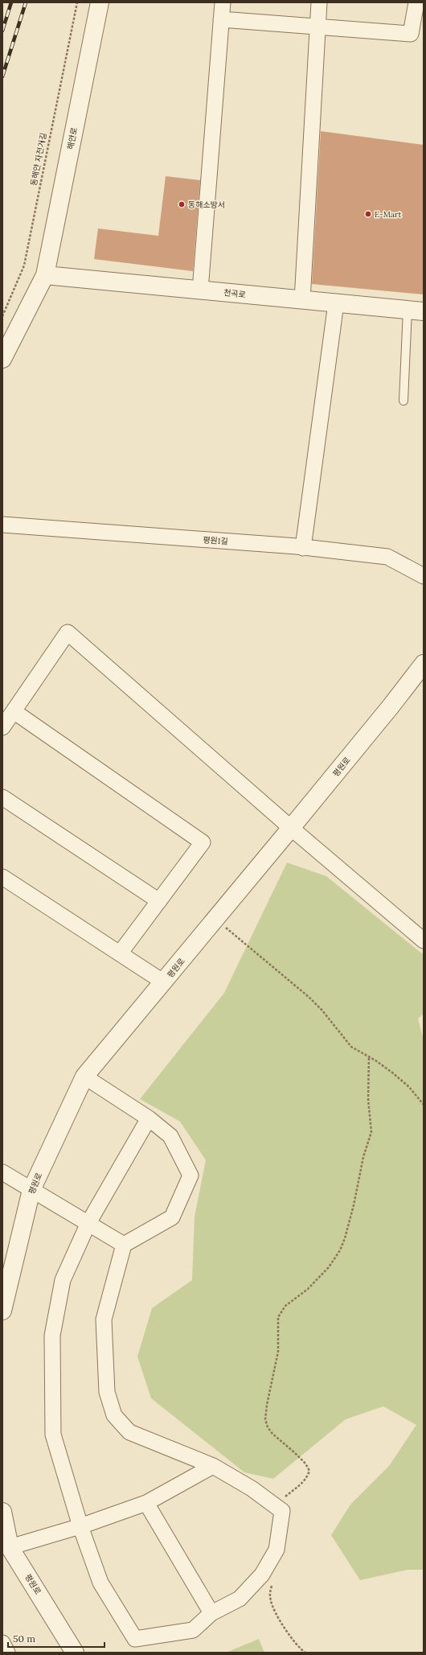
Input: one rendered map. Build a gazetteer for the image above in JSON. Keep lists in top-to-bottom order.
{
  "streets": {
    "street": [
      "해안로",
      "천곡로",
      "평원1길",
      "평원로"
    ],
    "path": ["동해안 자전거길"]
  },
  "crossings": [
    ["해안로", "천곡로"]
  ],
  "places": ["동해소방서", "E-Mart"],
  "scale_bar": "50 m"
}
